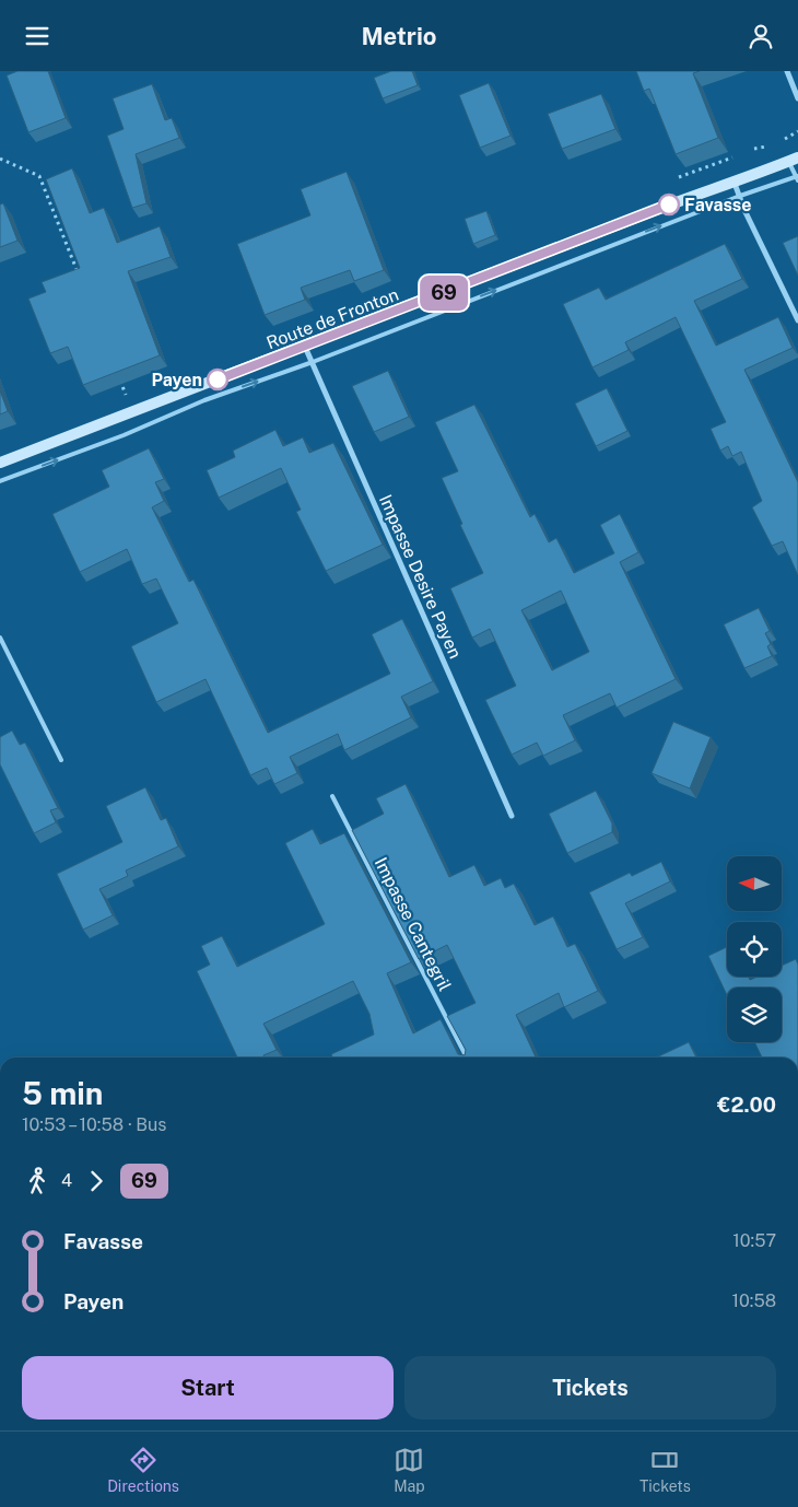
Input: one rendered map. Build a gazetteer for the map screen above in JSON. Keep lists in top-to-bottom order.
{
  "streets": {
    "main road": ["Route de Fronton"],
    "street": ["Impasse Desire Payen"],
    "lane": ["Impasse Cantegril"]
  },
  "crossings": [
    ["Route de Fronton", "Impasse Desire Payen"]
  ],
  "places": ["Favasse", "Payen"],
  "lines": ["bus line 69"],
  "north": "left",
  "page": {
    "header": "Metrio",
    "on_map": "69",
    "heading": ["5 min", "10:53 – 10:58 · Bus", "€2.00"],
    "legs": ["4", "69"],
    "list": [
      {
        "name": "Favasse",
        "value": "10:57"
      },
      {
        "name": "Payen",
        "value": "10:58"
      }
    ],
    "buttons": ["Start", "Tickets"],
    "tabs": ["Directions", "Map", "Tickets"]
  }
}
